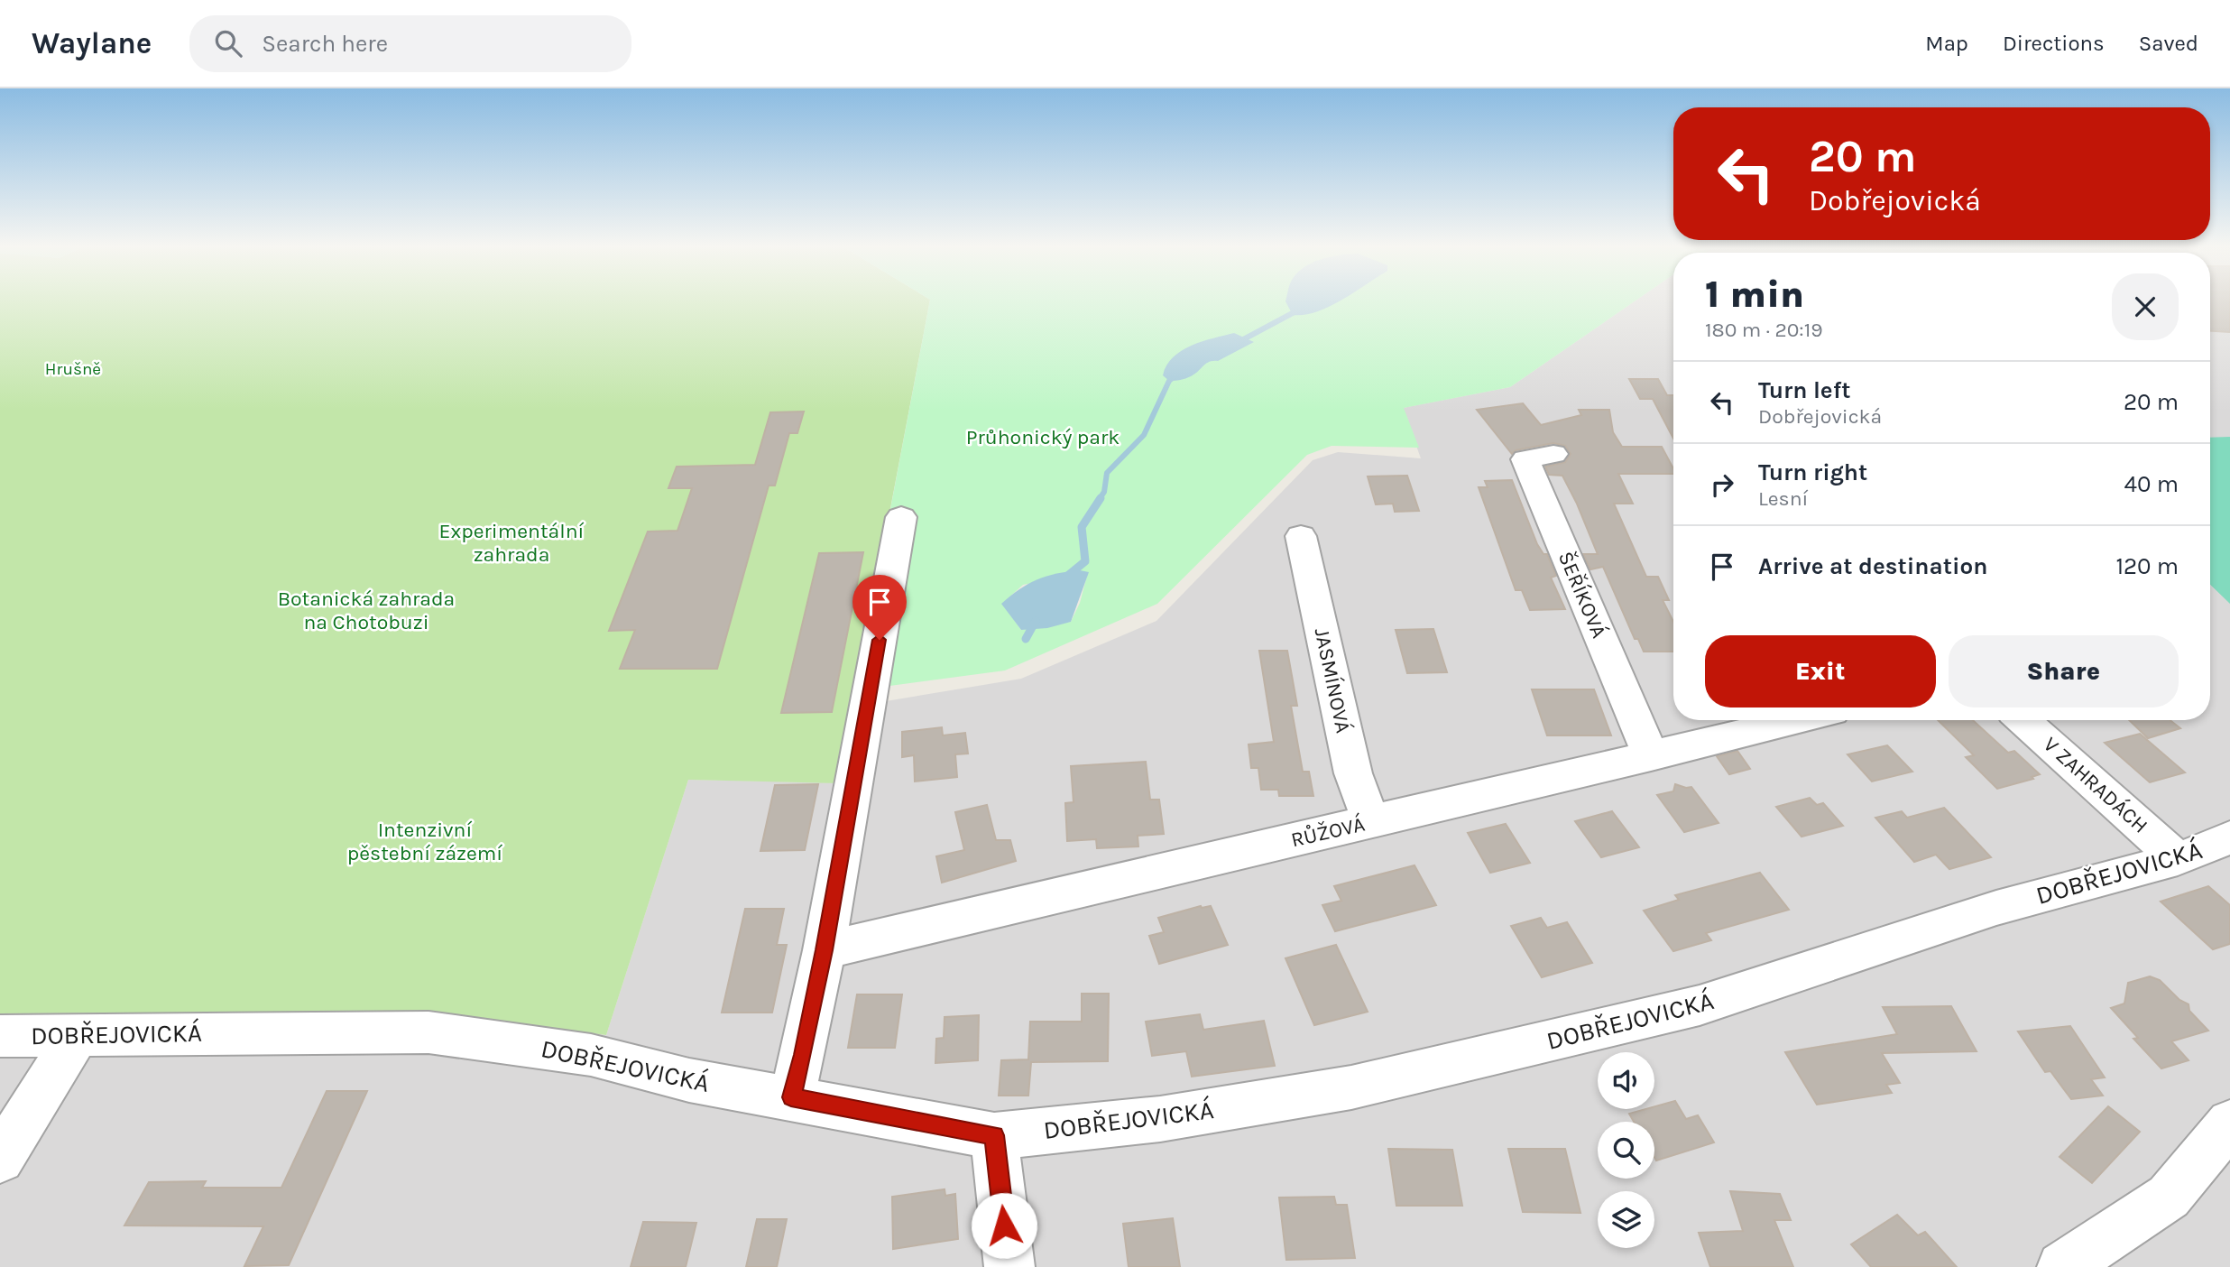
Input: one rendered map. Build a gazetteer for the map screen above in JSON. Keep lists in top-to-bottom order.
{
  "streets": {
    "street": [
      "ŠEŘÍKOVÁ",
      "JASMÍNOVÁ",
      "V ZAHRADÁCH",
      "RŮŽOVÁ",
      "DOBŘEJOVICKÁ"
    ]
  },
  "crossings": [
    ["ŠEŘÍKOVÁ", "RŮŽOVÁ"],
    ["JASMÍNOVÁ", "RŮŽOVÁ"],
    ["V ZAHRADÁCH", "DOBŘEJOVICKÁ"]
  ],
  "parks": [
    "Hrušně",
    "Průhonický park",
    "Experimentální zahrada",
    "Botanická zahrada na Chotobuzi",
    "Intenzivní pěstební zázemí"
  ],
  "page": {
    "header": "Waylane",
    "search": "Search here",
    "nav": ["Map", "Directions", "Saved"],
    "turn": ["20 m", "Dobřejovická"],
    "heading": ["1 min", "180 m · 20:19"],
    "list": [
      {
        "name": "Turn left",
        "note": "Dobřejovická",
        "value": "20 m"
      },
      {
        "name": "Turn right",
        "note": "Lesní",
        "value": "40 m"
      },
      {
        "name": "Arrive at destination",
        "value": "120 m"
      }
    ],
    "buttons": ["Exit", "Share"]
  }
}
